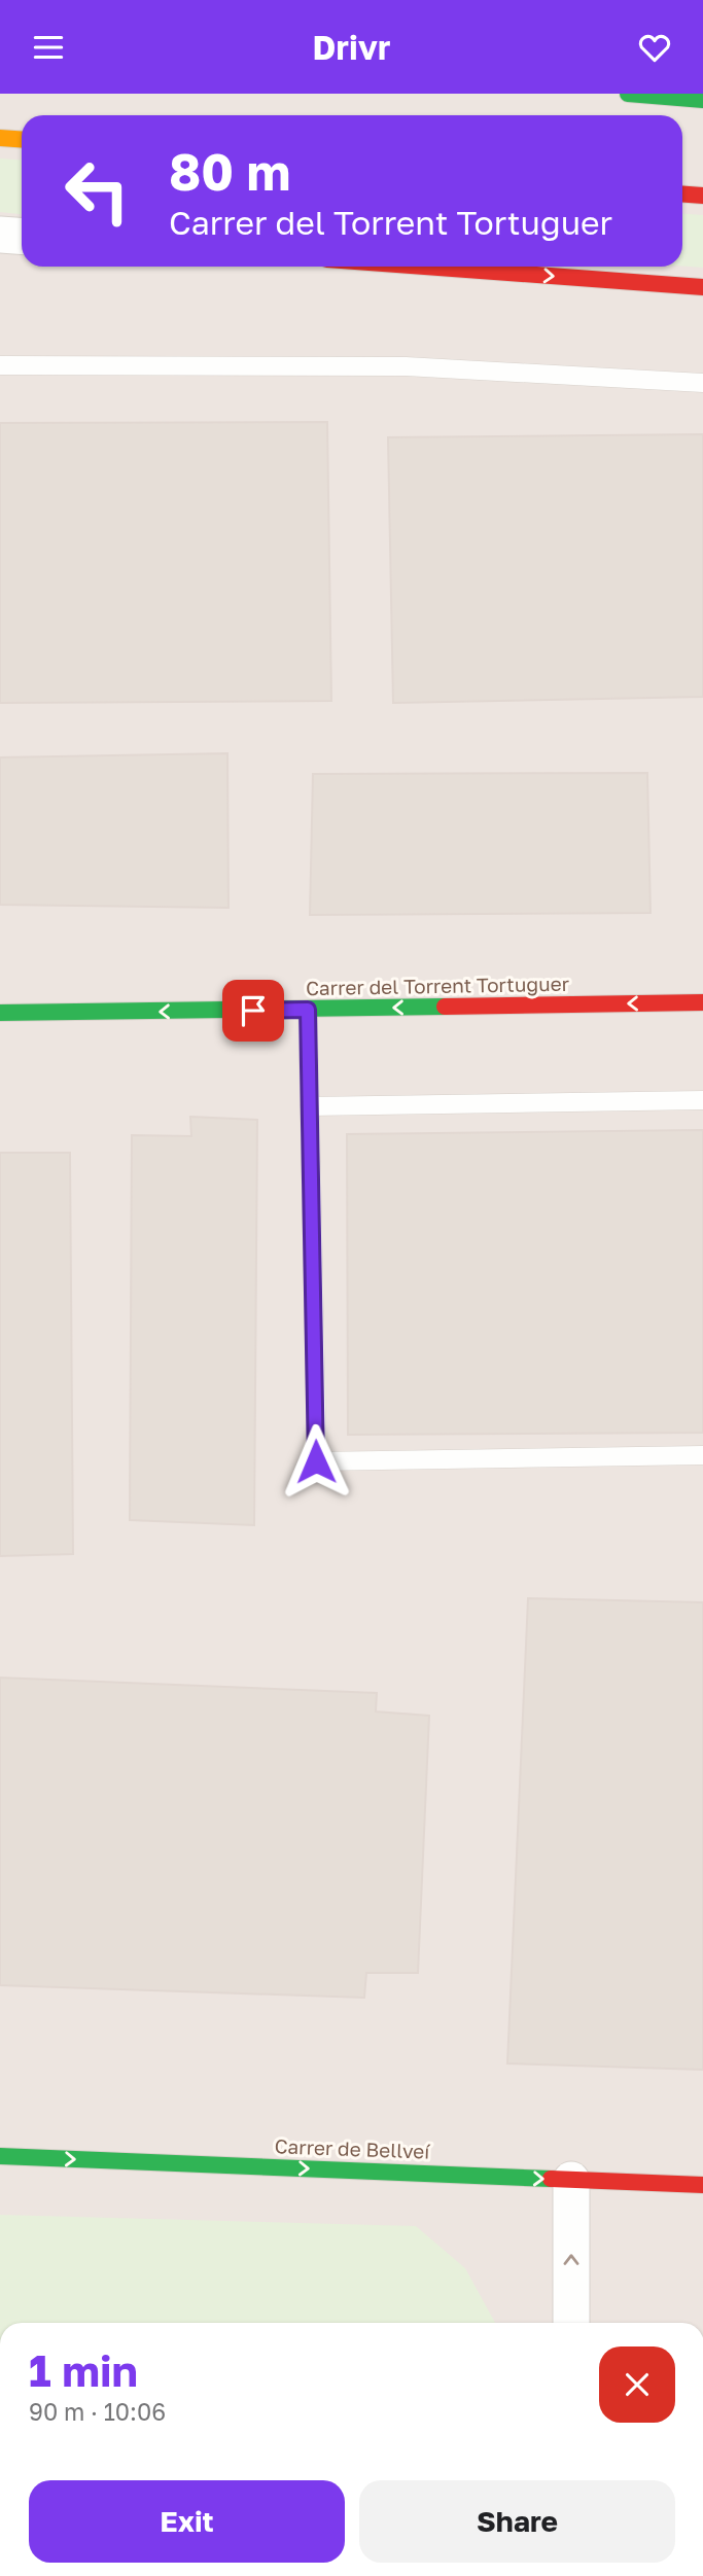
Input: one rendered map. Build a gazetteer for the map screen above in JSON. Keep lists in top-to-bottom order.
{
  "streets": {
    "street": ["Carrer del Torrent Tortuguer", "Carrer de Bellveí"]
  },
  "one_way": ["Carrer del Torrent Tortuguer", "Carrer de Bellveí"],
  "page": {
    "header": "Drivr",
    "turn": ["80 m", "Carrer del Torrent Tortuguer"],
    "heading": ["1 min", "90 m · 10:06"],
    "buttons": ["Exit", "Share"]
  }
}
